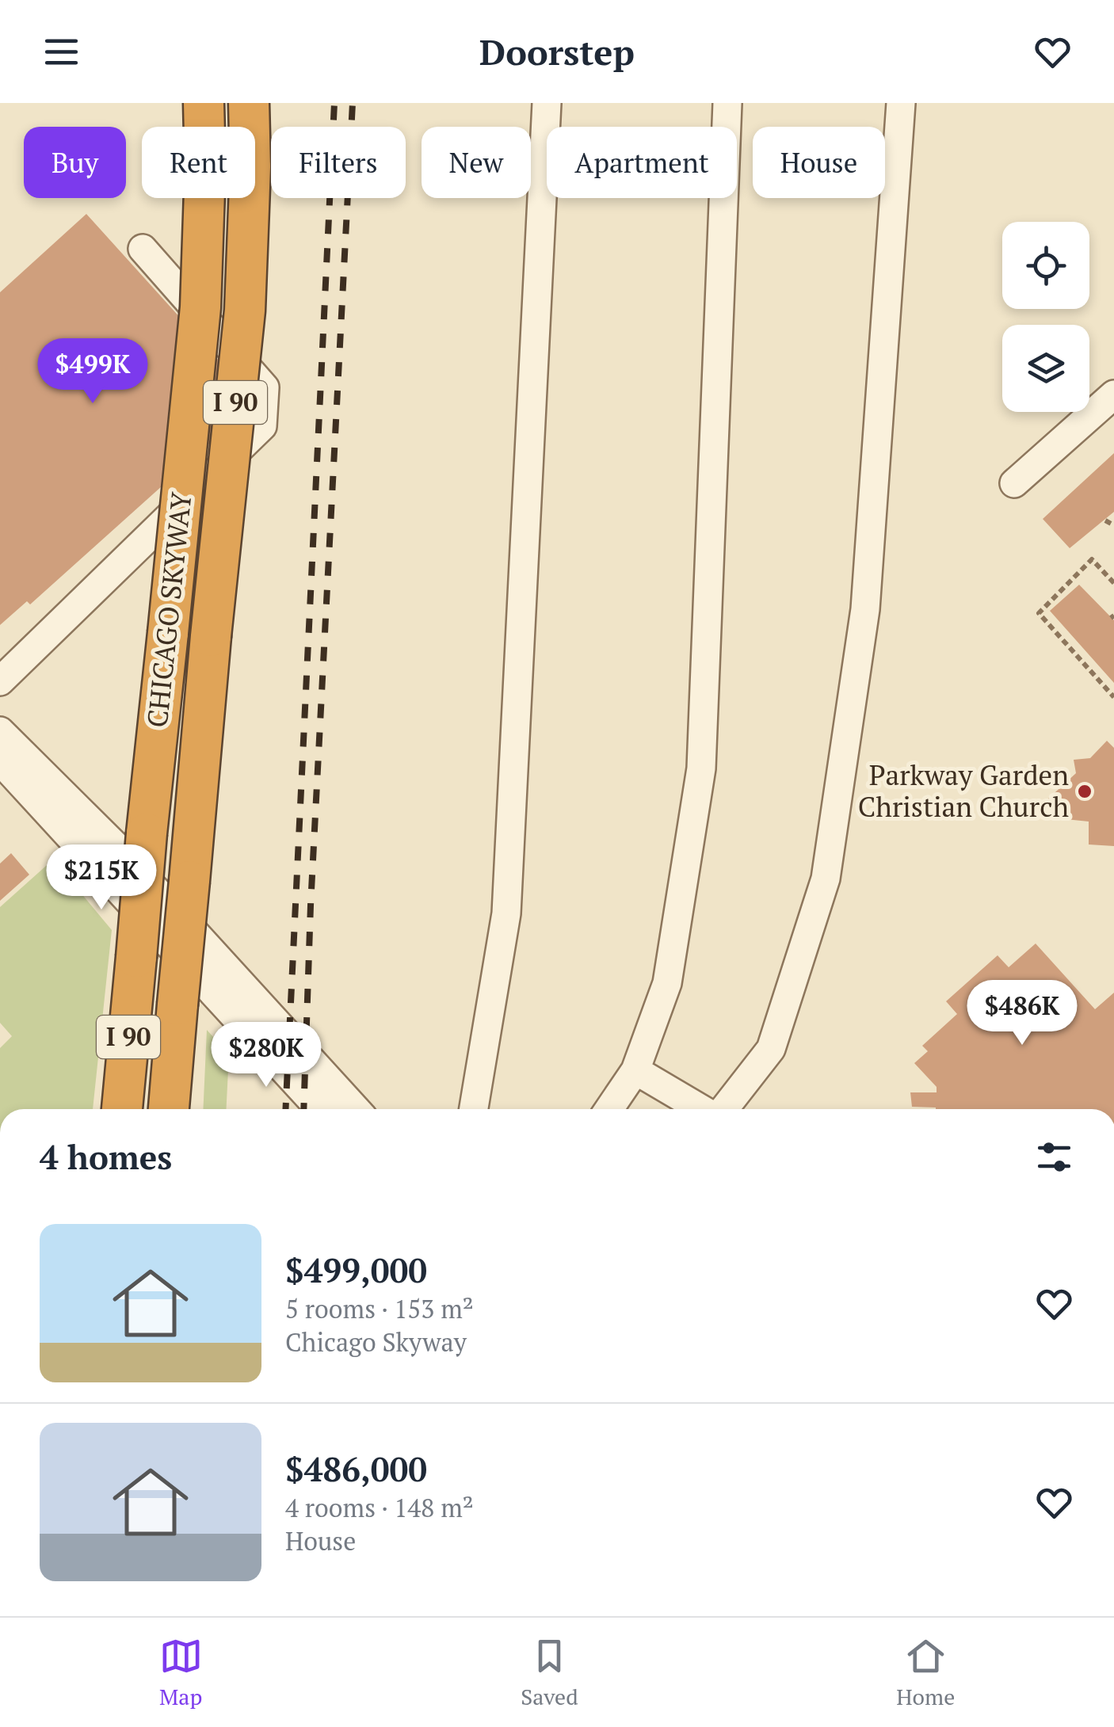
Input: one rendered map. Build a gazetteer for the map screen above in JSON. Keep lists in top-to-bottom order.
{
  "streets": {
    "highway": ["I 90", "CHICAGO SKYWAY"]
  },
  "places": ["Parkway Garden Christian Church"],
  "page": {
    "header": "Doorstep",
    "chip": [
      "Buy",
      "Rent",
      "Filters",
      "New",
      "Apartment",
      "House"
    ],
    "price": [
      "$499K",
      "$215K",
      "$486K",
      "$280K"
    ],
    "heading": "4 homes",
    "list": [
      {
        "name": "$499,000",
        "note": "5 rooms · 153 m² · Chicago Skyway"
      },
      {
        "name": "$486,000",
        "note": "4 rooms · 148 m² · House"
      }
    ],
    "tabs": ["Map", "Saved", "Home"]
  }
}
